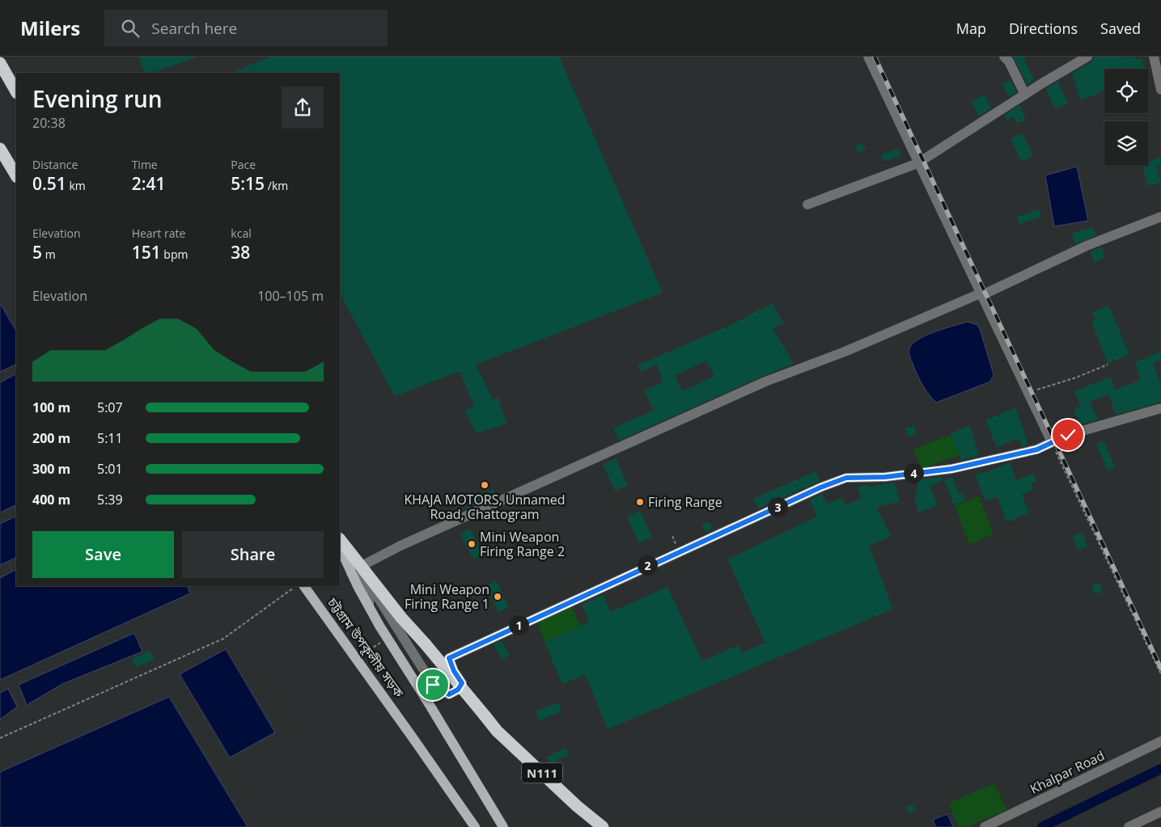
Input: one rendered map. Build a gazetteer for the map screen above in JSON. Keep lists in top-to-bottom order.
{
  "streets": {
    "highway": ["N111"],
    "main road": ["চট্টগ্রাম উপকূলীয় সড়ক"],
    "street": ["Khalpar Road"]
  },
  "places": [
    "KHAJA MOTORS, Unnamed Road, Chattogram",
    "Firing Range",
    "Mini Weapon Firing Range 2",
    "Mini Weapon Firing Range 1"
  ],
  "page": {
    "header": "Milers",
    "search": "Search here",
    "nav": ["Map", "Directions", "Saved"],
    "heading": ["Evening run", "20:38"],
    "stats": [
      ["Distance", "0.51 km"],
      ["Time", "2:41"],
      ["Pace", "5:15 /km"],
      ["Elevation", "5 m"],
      ["Heart rate", "151 bpm"],
      ["kcal", "38"]
    ],
    "chart": ["Elevation", "100–105 m"],
    "list": [
      {
        "name": "100 m",
        "note": "5:07"
      },
      {
        "name": "200 m",
        "note": "5:11"
      },
      {
        "name": "300 m",
        "note": "5:01"
      },
      {
        "name": "400 m",
        "note": "5:39"
      }
    ],
    "pins": [
      "4",
      "3",
      "2",
      "1"
    ],
    "buttons": ["Save", "Share"]
  }
}
